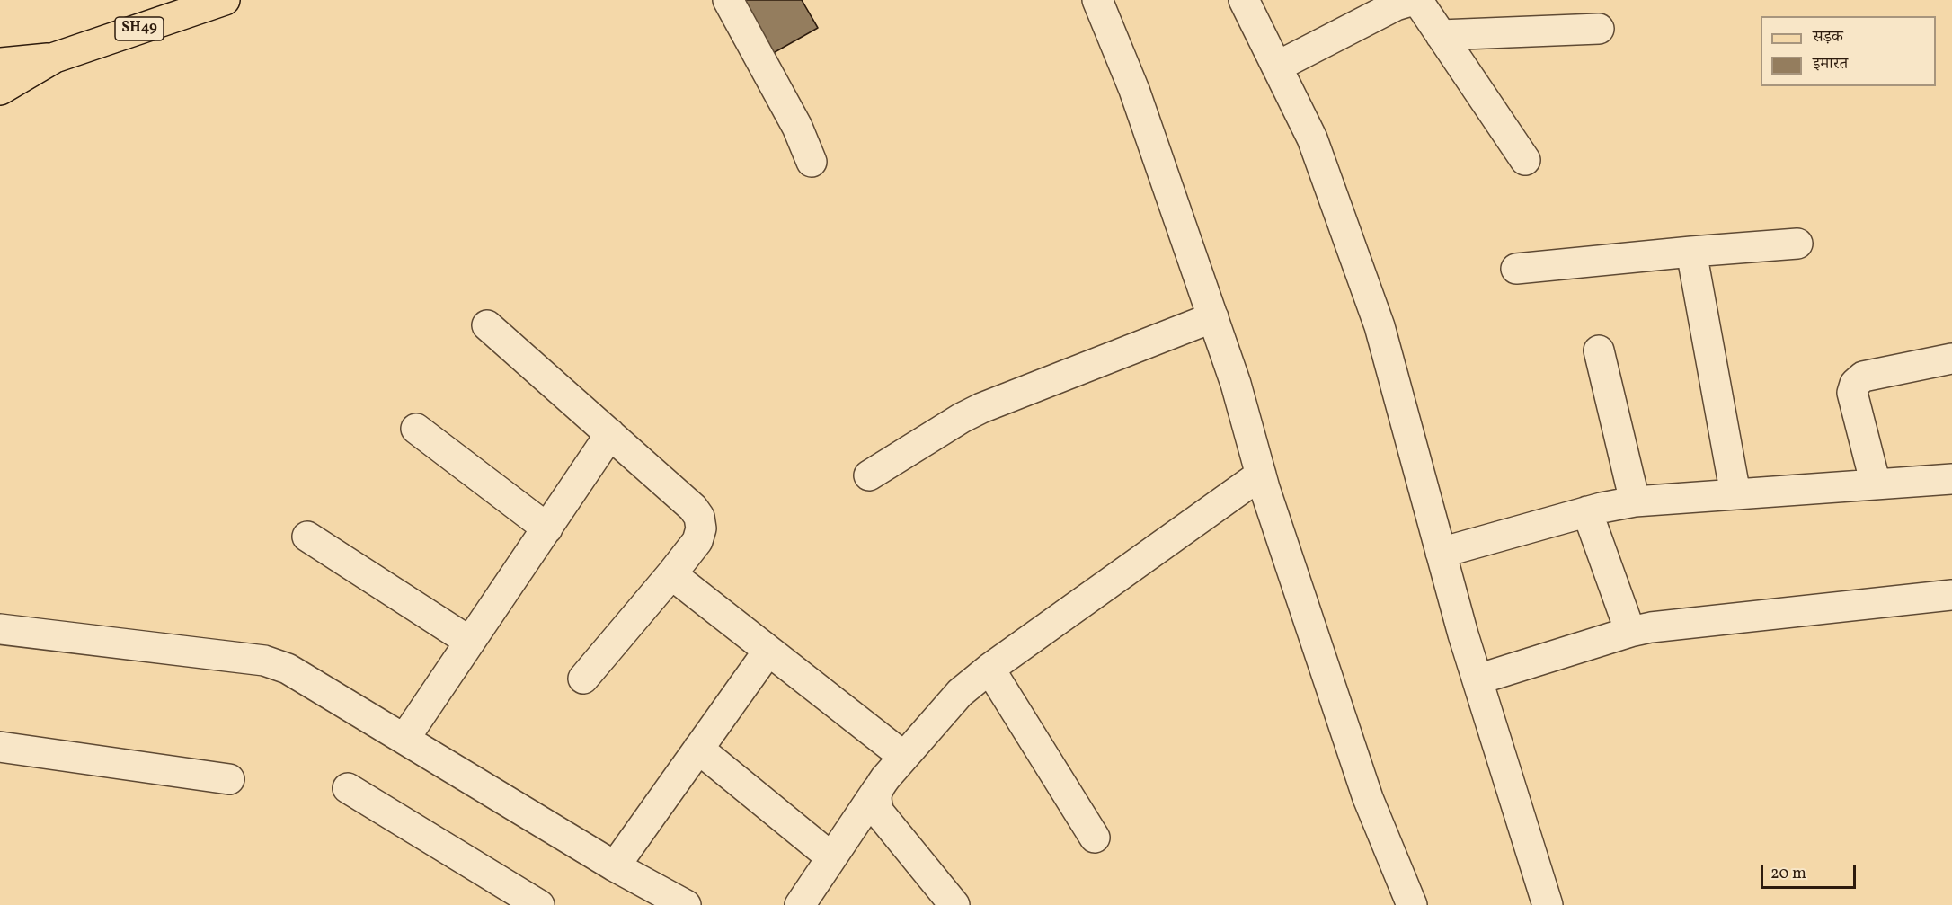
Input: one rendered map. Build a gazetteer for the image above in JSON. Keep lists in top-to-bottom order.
{
  "streets": {
    "main road": ["SH49"]
  },
  "legend": ["सड़क", "इमारत"],
  "scale_bar": "20 m"
}
